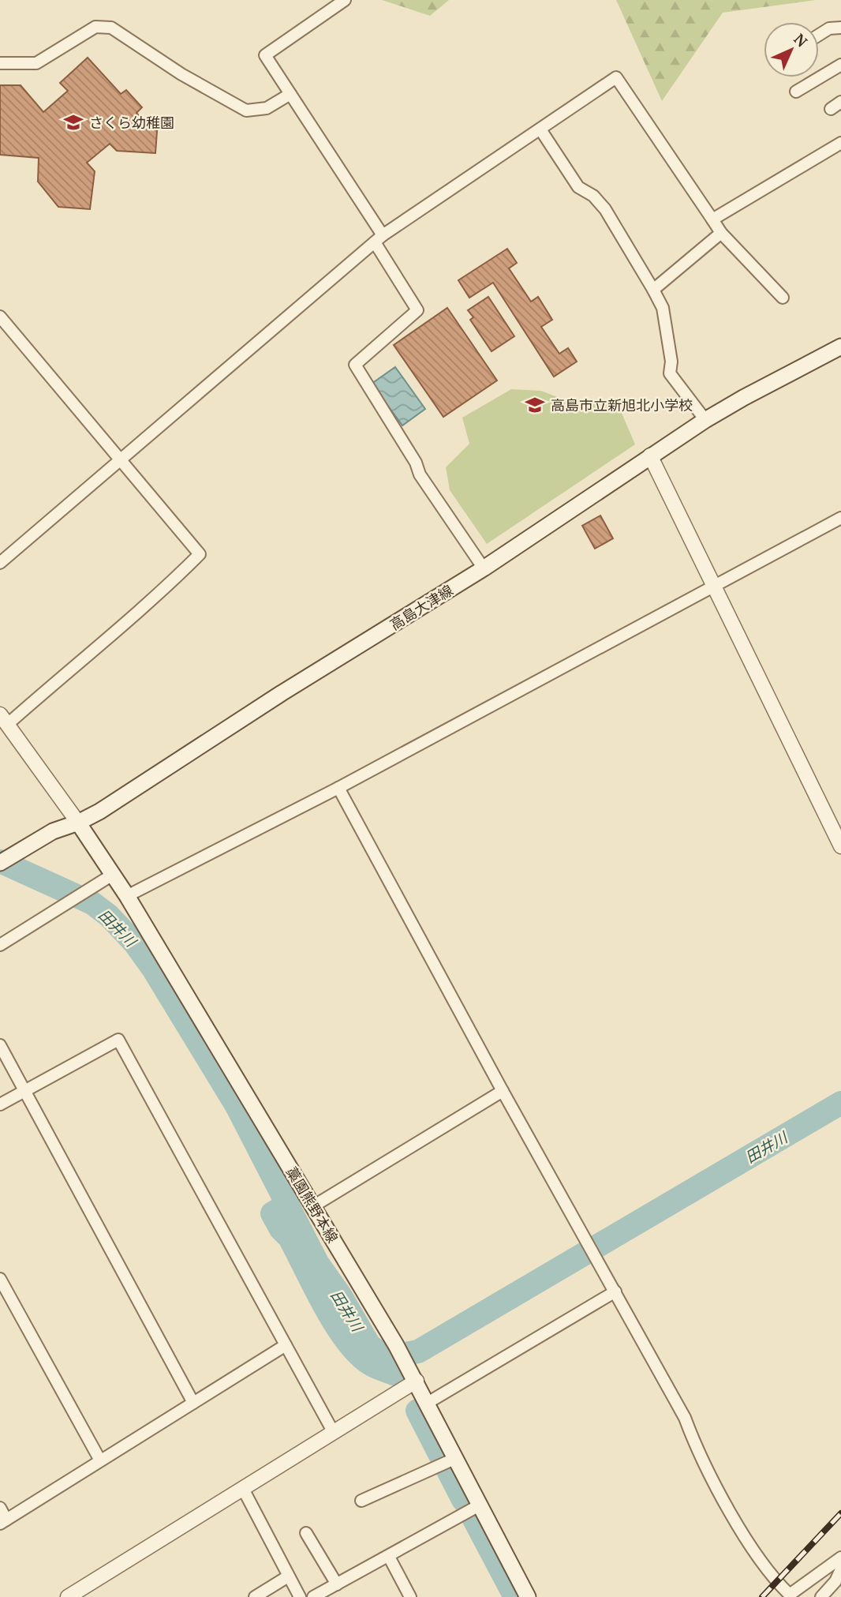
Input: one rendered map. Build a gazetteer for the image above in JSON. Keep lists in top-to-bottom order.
{
  "streets": {
    "main road": ["高島大津線", "藁園熊野本線"]
  },
  "crossings": [
    ["高島大津線", "藁園熊野本線"]
  ],
  "water": ["田井川"],
  "places": {
    "school or university": ["さくら幼稚園", "高島市立新旭北小学校"]
  },
  "north": "top right"
}
